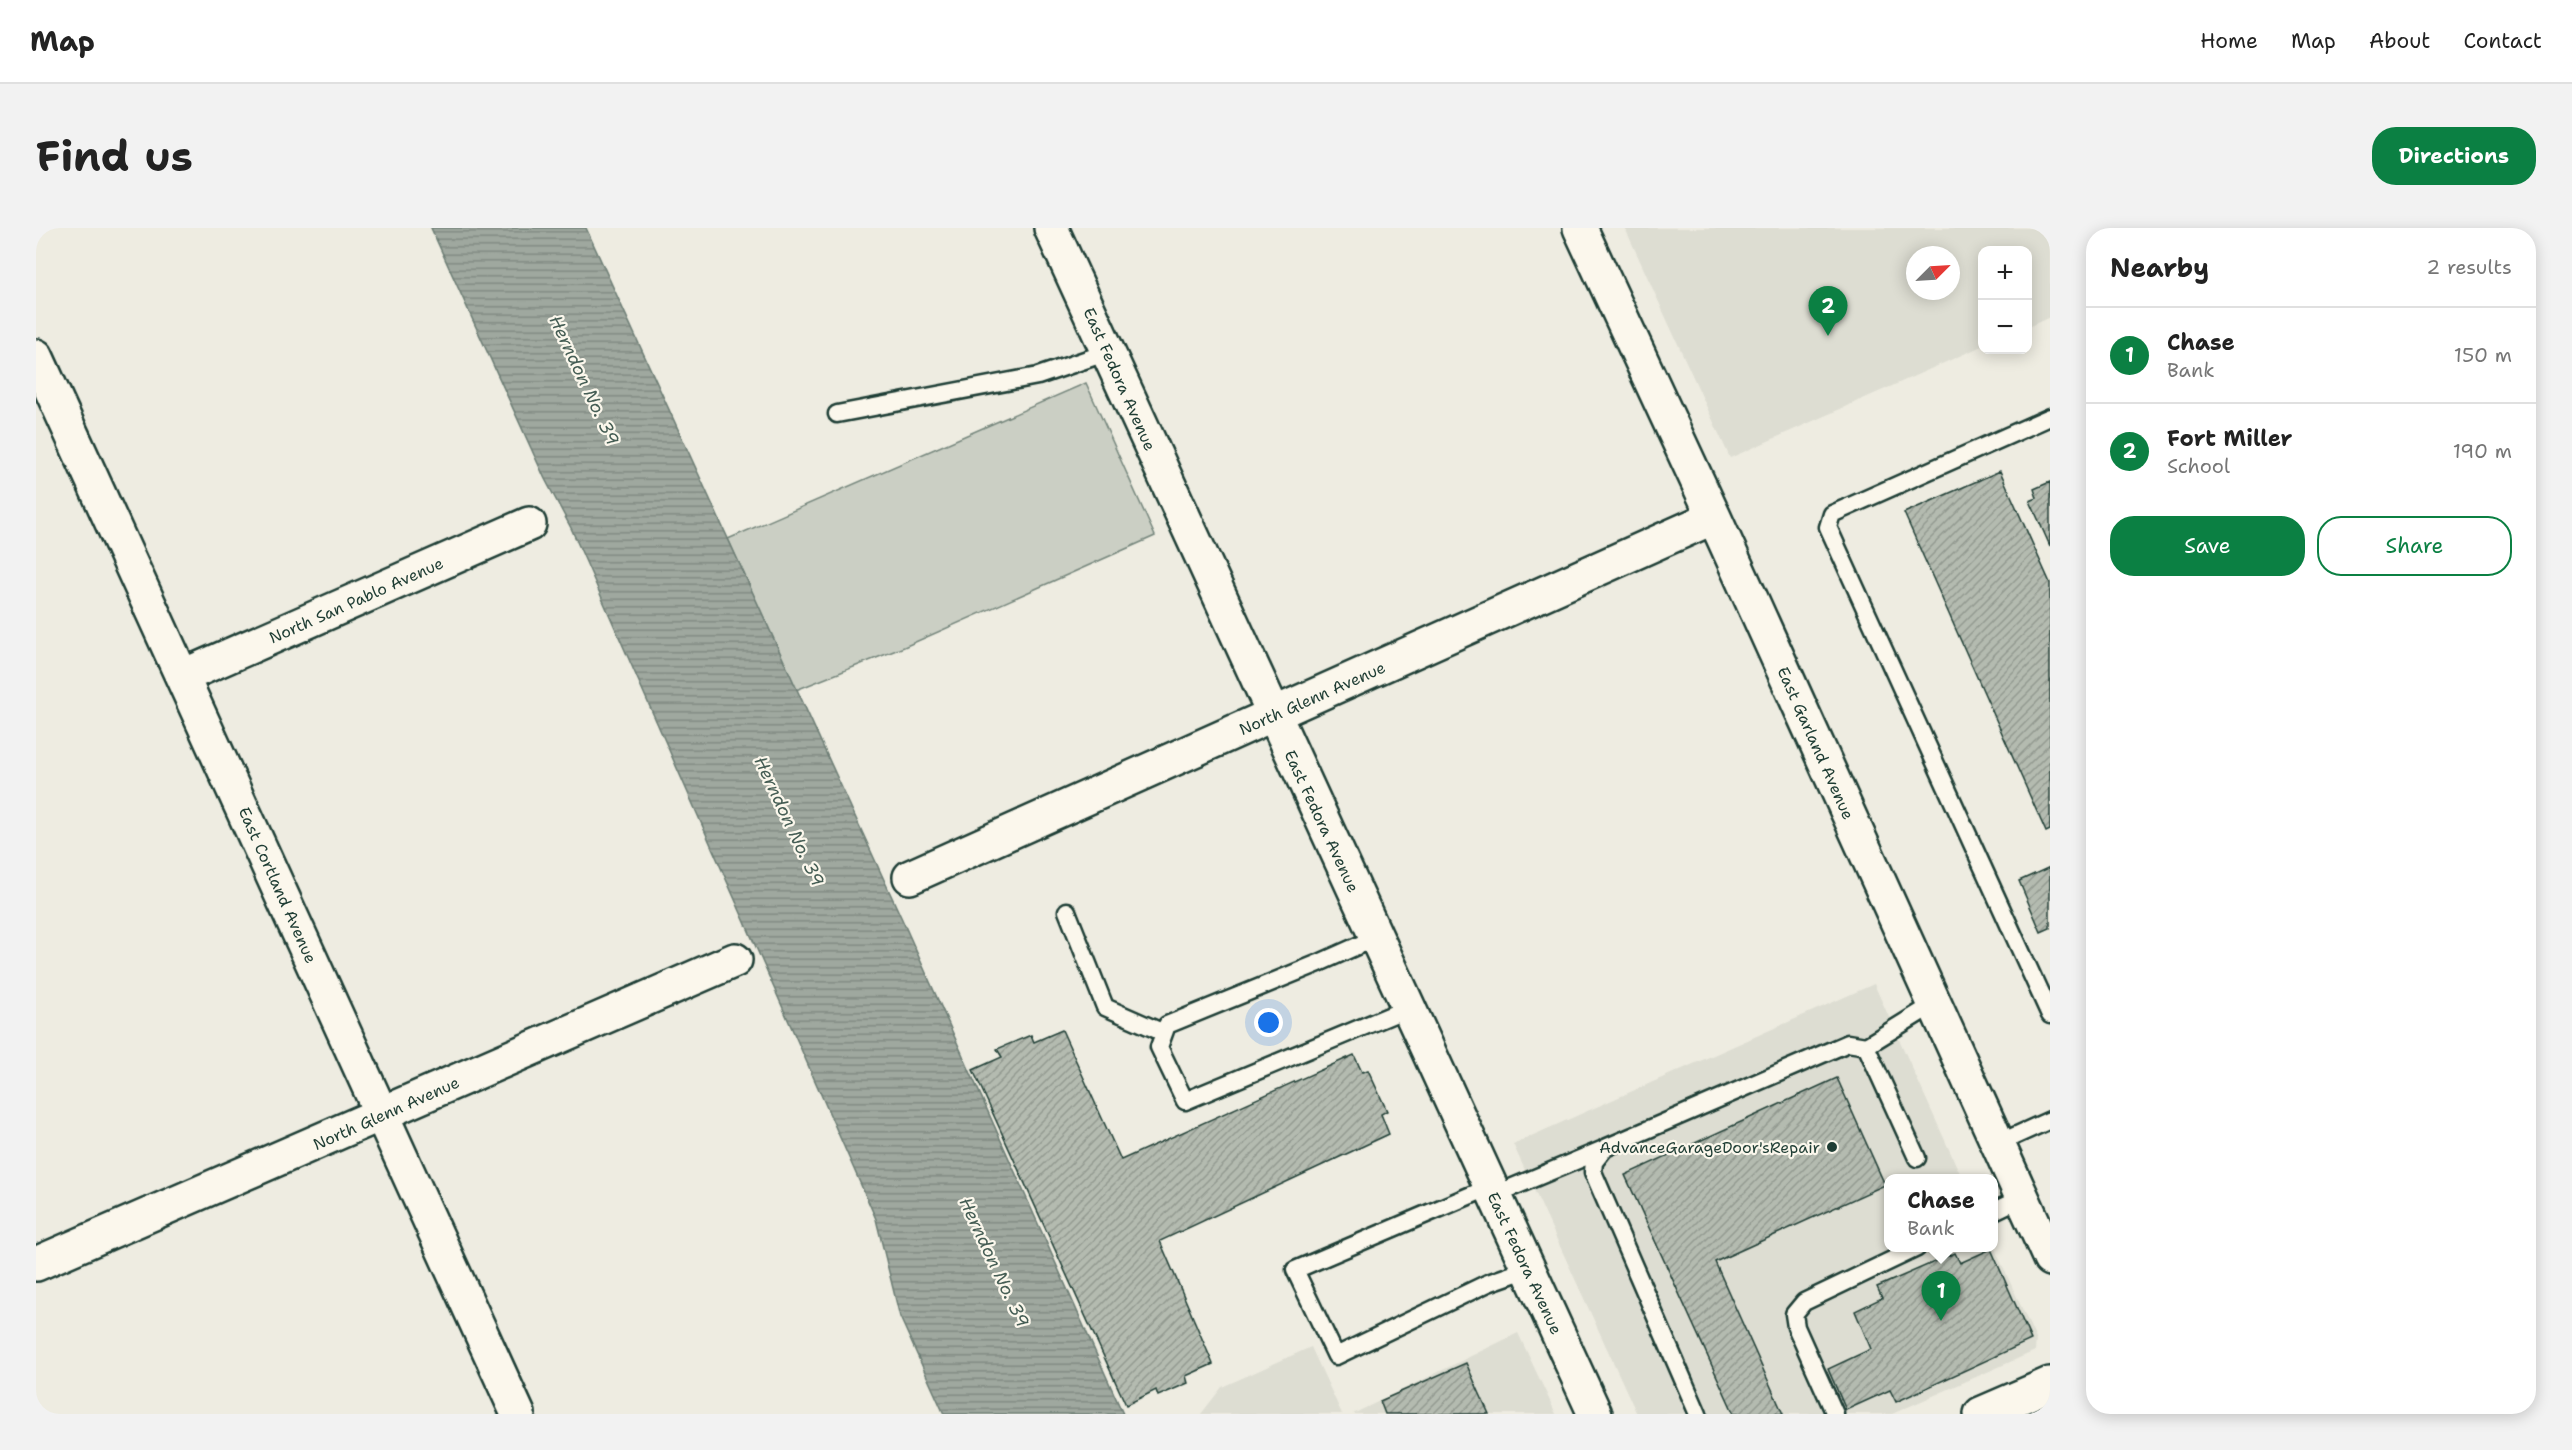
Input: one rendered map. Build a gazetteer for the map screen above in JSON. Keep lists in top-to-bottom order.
{
  "streets": {
    "street": [
      "East Fedora Avenue",
      "North San Pablo Avenue",
      "North Glenn Avenue",
      "East Garland Avenue",
      "East Cortland Avenue"
    ]
  },
  "crossings": [
    ["East Fedora Avenue", "North Glenn Avenue"],
    ["North San Pablo Avenue", "East Cortland Avenue"],
    ["North Glenn Avenue", "East Garland Avenue"],
    ["North Glenn Avenue", "East Cortland Avenue"]
  ],
  "water": ["Herndon No. 39"],
  "places": ["AdvanceGarageDoor'sRepair"],
  "north": "top right",
  "page": {
    "header": "Map",
    "nav": [
      "Home",
      "Map",
      "About",
      "Contact"
    ],
    "buttons": [
      "Directions",
      ["Save", "Share"]
    ],
    "title": "Find us",
    "heading": ["Nearby", "2 results"],
    "map_buttons": ["+", "−"],
    "pins": ["2", "1"],
    "list": [
      {
        "mark": "1",
        "name": "Chase",
        "note": "Bank",
        "value": "150 m"
      },
      {
        "mark": "2",
        "name": "Fort Miller",
        "note": "School",
        "value": "190 m"
      }
    ],
    "popup": ["Chase", "Bank"]
  }
}
